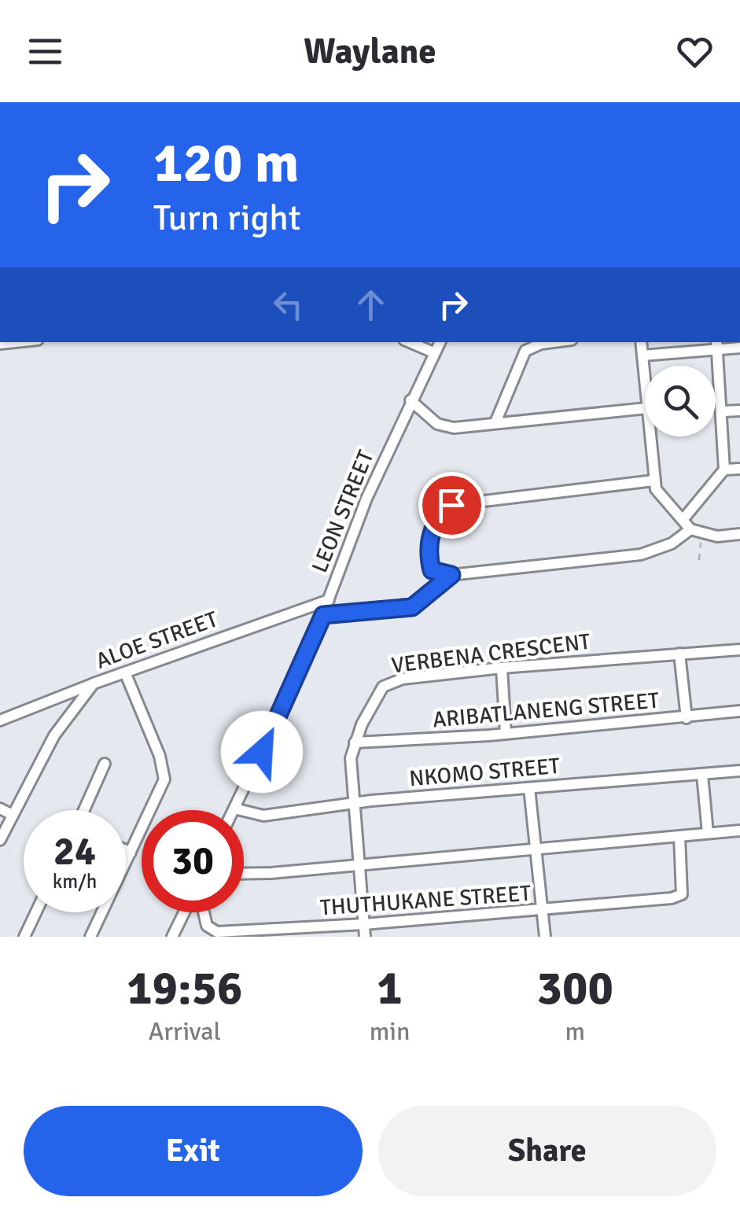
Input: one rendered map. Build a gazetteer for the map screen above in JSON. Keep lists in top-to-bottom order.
{
  "streets": {
    "street": [
      "LEON STREET",
      "ALOE STREET",
      "VERBENA CRESCENT",
      "ARIBATLANENG STREET",
      "NKOMO STREET",
      "THUTHUKANE STREET"
    ]
  },
  "crossings": [
    ["LEON STREET", "ALOE STREET"],
    ["LEON STREET", "NKOMO STREET"],
    ["VERBENA CRESCENT", "ARIBATLANENG STREET"],
    ["VERBENA CRESCENT", "NKOMO STREET"],
    ["VERBENA CRESCENT", "THUTHUKANE STREET"]
  ],
  "page": {
    "header": "Waylane",
    "turn": ["120 m", "Turn right"],
    "speed": "24 km/h",
    "limit": "30",
    "eta": [
      "19:56",
      "Arrival",
      "1",
      "min",
      "300",
      "m"
    ],
    "buttons": ["Exit", "Share"]
  }
}
